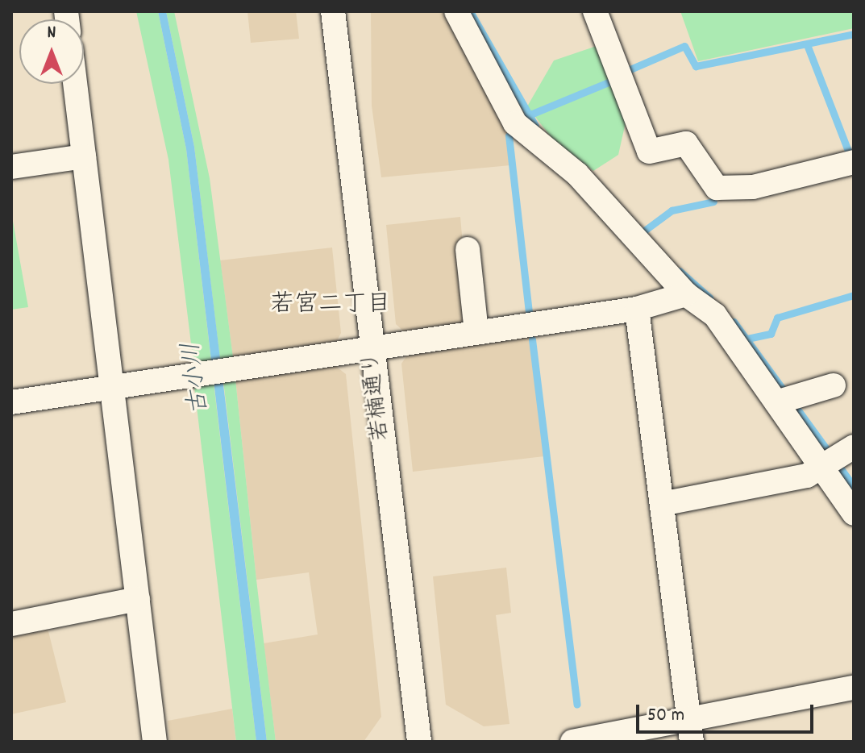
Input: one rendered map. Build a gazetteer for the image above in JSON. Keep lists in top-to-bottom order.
{
  "streets": {
    "street": ["若楠通り"]
  },
  "districts": ["若宮二丁目"],
  "water": ["古小川"],
  "scale_bar": "50 m",
  "north": "top"
}
